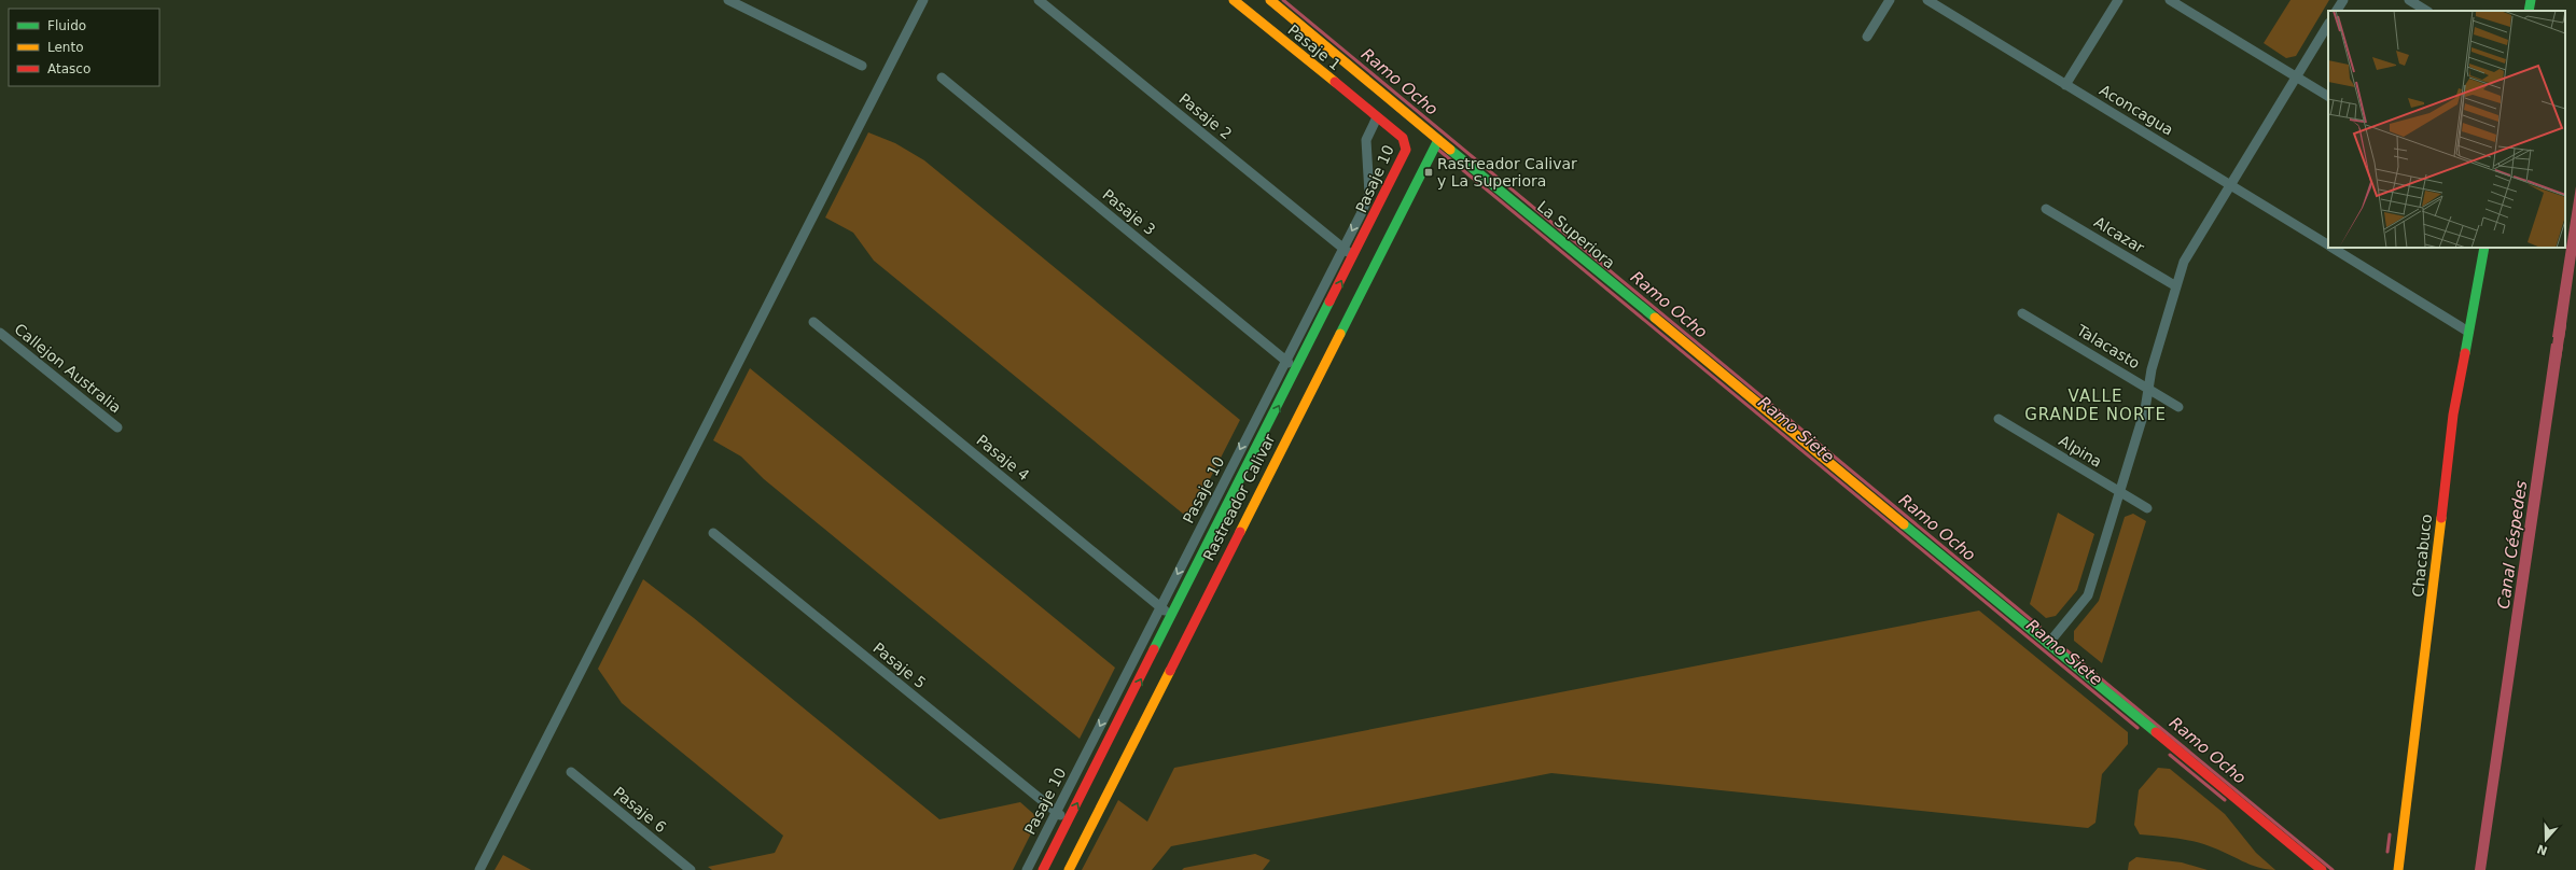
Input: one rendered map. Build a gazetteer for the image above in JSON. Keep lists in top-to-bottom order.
{
  "streets": {
    "street": [
      "Pasaje 1",
      "Aconcagua",
      "Pasaje 2",
      "Pasaje 10",
      "Pasaje 3",
      "La Superiora",
      "Alcazar",
      "Talacasto",
      "Callejon Australia",
      "Alpina",
      "Pasaje 4",
      "Rastreador Calivar",
      "Chacabuco",
      "Pasaje 5",
      "Pasaje 6"
    ]
  },
  "crossings": [
    ["Pasaje 1", "Pasaje 10"],
    ["Aconcagua", "Chacabuco"],
    ["Pasaje 2", "Pasaje 10"],
    ["Pasaje 10", "Pasaje 3"],
    ["Pasaje 10", "Pasaje 4"],
    ["Pasaje 10", "Pasaje 5"],
    ["La Superiora", "Rastreador Calivar"]
  ],
  "districts": ["VALLE GRANDE NORTE"],
  "water": ["Ramo Ocho", "Ramo Siete", "Canal Céspedes"],
  "places": {
    "transit": ["Rastreador Calivar y La Superiora"]
  },
  "legend": ["Fluido", "Lento", "Atasco"],
  "north": "bottom"
}
